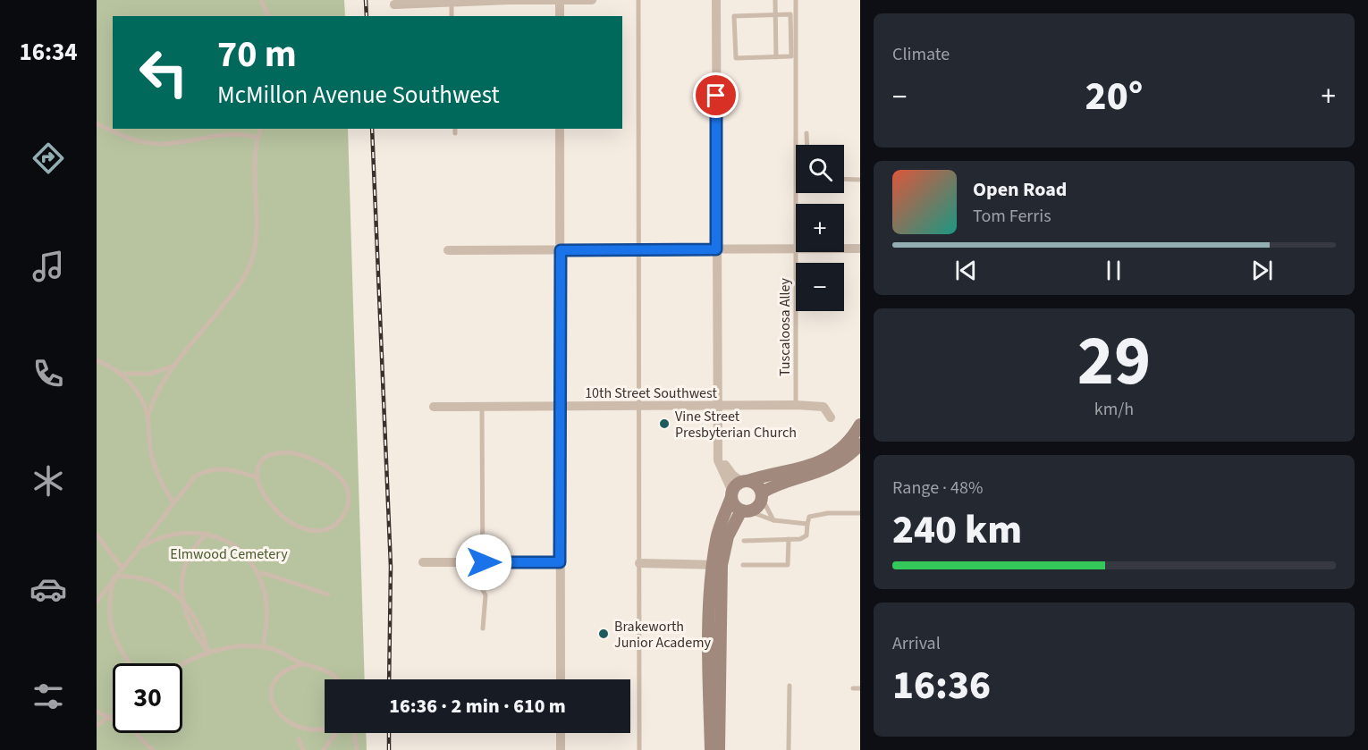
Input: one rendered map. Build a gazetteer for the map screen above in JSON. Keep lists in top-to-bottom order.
{
  "streets": {
    "street": ["10th Street Southwest"],
    "lane": ["Tuscaloosa Alley"]
  },
  "crossings": [
    ["Tuscaloosa Alley", "10th Street Southwest"]
  ],
  "parks": ["Elmwood Cemetery"],
  "places": ["Vine Street Presbyterian Church", "Brakeworth Junior Academy"],
  "page": {
    "tabs": "16:34",
    "tile": [
      "Climate",
      ["29", "km/h"],
      ["Range · 48%", "240 km"],
      ["Arrival", "16:36"]
    ],
    "turn": ["70 m", "McMillon Avenue Southwest"],
    "heat": ["−", "20°", "+"],
    "map_buttons": ["+", "−"],
    "song": ["Open Road", "Tom Ferris"],
    "limit": "30",
    "trip": "16:36 · 2 min · 610 m"
  }
}
